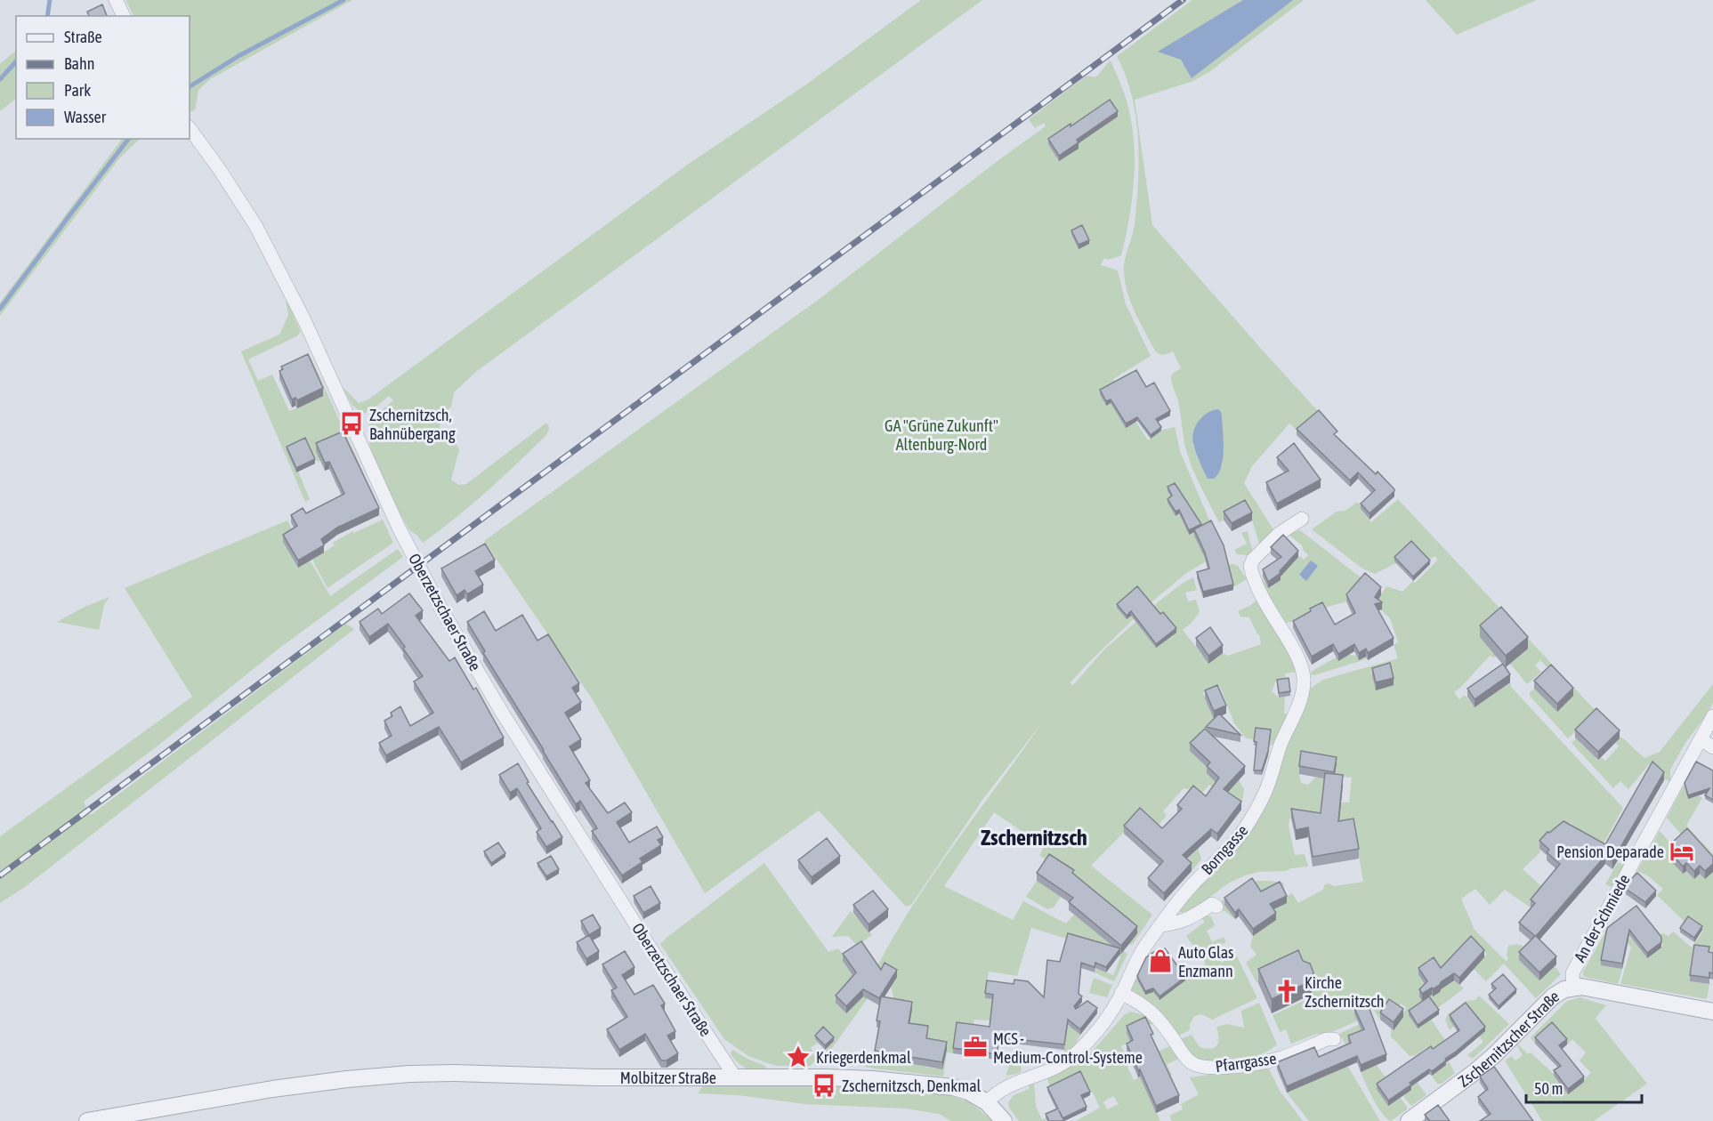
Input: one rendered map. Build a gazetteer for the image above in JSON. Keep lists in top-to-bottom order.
{
  "streets": {
    "street": [
      "Oberzetzschaer Straße",
      "Borngasse",
      "An der Schmiede",
      "Zschernitzscher Straße",
      "Pfarrgasse",
      "Molbitzer Straße"
    ]
  },
  "crossings": [
    ["Oberzetzschaer Straße", "Molbitzer Straße"],
    ["Borngasse", "Pfarrgasse"],
    ["Borngasse", "Molbitzer Straße"],
    ["An der Schmiede", "Zschernitzscher Straße"]
  ],
  "districts": ["Zschernitzsch"],
  "parks": ["GA \"Grüne Zukunft\" Altenburg-Nord"],
  "places": {
    "bus stop": ["Zschernitzsch, Bahnübergang", "Zschernitzsch, Denkmal"],
    "hotel": ["Pension Deparade"],
    "shop": ["Auto Glas Enzmann"],
    "church": ["Kirche Zschernitzsch"],
    "office": ["MCS - Medium-Control-Systeme"],
    "place": ["Kriegerdenkmal"]
  },
  "legend": [
    "Straße",
    "Bahn",
    "Park",
    "Wasser"
  ],
  "scale_bar": "50 m"
}
